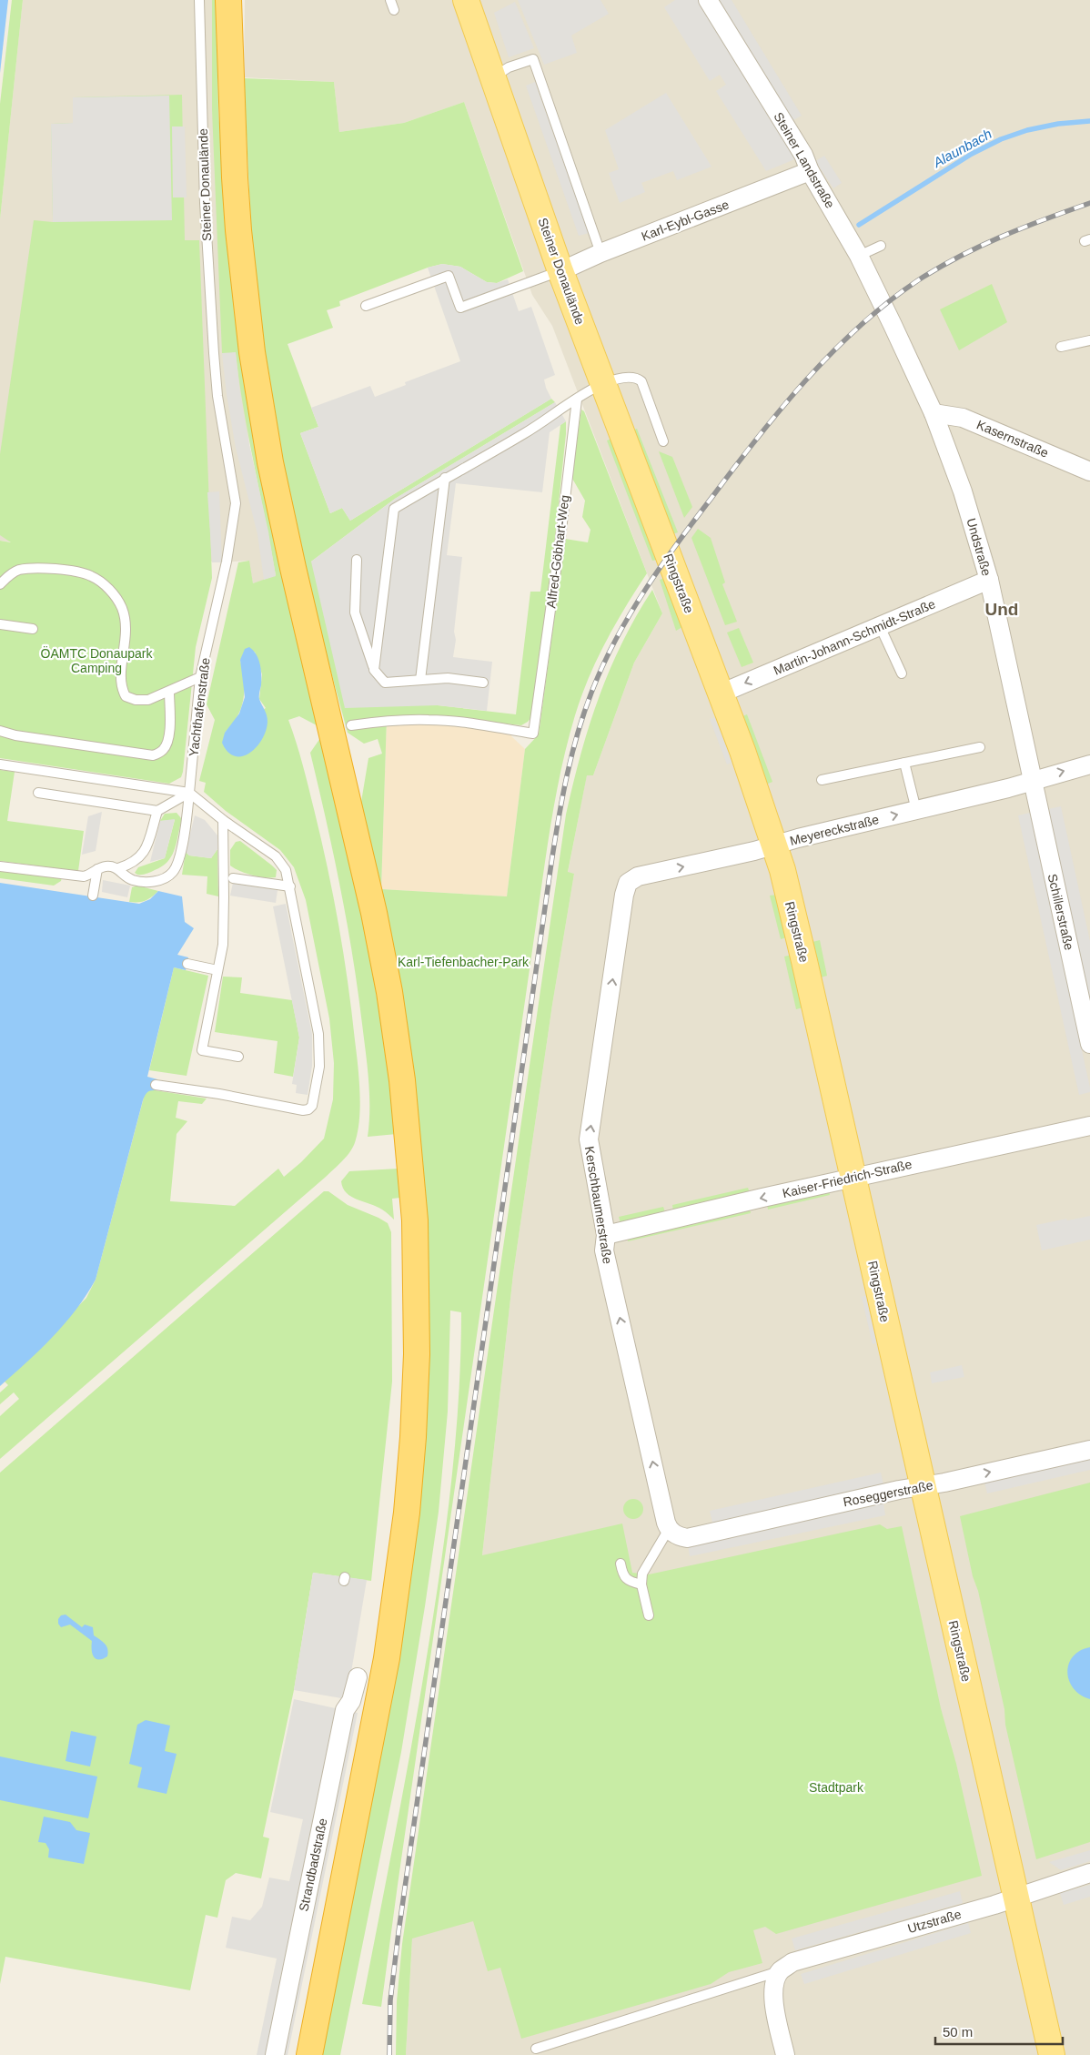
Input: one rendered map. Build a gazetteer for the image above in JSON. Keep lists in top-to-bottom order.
{
  "streets": {
    "main road": ["Steiner Donaulände", "Ringstraße"],
    "street": [
      "Steiner Landstraße",
      "Karl-Eybl-Gasse",
      "Kasernstraße",
      "Undstraße",
      "Martin-Johann-Schmidt-Straße",
      "Meyereckstraße",
      "Schillerstraße",
      "Kaiser-Friedrich-Straße",
      "Kerschbaumerstraße",
      "Roseggerstraße",
      "Strandbadstraße",
      "Utzstraße"
    ],
    "lane": ["Alfred-Göbhart-Weg", "Yachthafenstraße"]
  },
  "crossings": [
    ["Steiner Landstraße", "Karl-Eybl-Gasse"],
    ["Steiner Landstraße", "Undstraße"],
    ["Steiner Donaulände", "Karl-Eybl-Gasse"],
    ["Steiner Donaulände", "Ringstraße"],
    ["Steiner Donaulände", "Yachthafenstraße"],
    ["Kasernstraße", "Undstraße"],
    ["Undstraße", "Martin-Johann-Schmidt-Straße"],
    ["Undstraße", "Meyereckstraße"],
    ["Undstraße", "Schillerstraße"],
    ["Ringstraße", "Martin-Johann-Schmidt-Straße"],
    ["Ringstraße", "Meyereckstraße"],
    ["Ringstraße", "Kaiser-Friedrich-Straße"],
    ["Ringstraße", "Roseggerstraße"],
    ["Ringstraße", "Utzstraße"],
    ["Meyereckstraße", "Schillerstraße"],
    ["Meyereckstraße", "Kerschbaumerstraße"],
    ["Kaiser-Friedrich-Straße", "Kerschbaumerstraße"],
    ["Kerschbaumerstraße", "Roseggerstraße"]
  ],
  "one_way": [
    "Martin-Johann-Schmidt-Straße",
    "Meyereckstraße",
    "Kaiser-Friedrich-Straße",
    "Kerschbaumerstraße",
    "Roseggerstraße"
  ],
  "districts": ["Und"],
  "water": ["Alaunbach"],
  "parks": ["ÖAMTC Donaupark Camping", "Karl-Tiefenbacher-Park", "Stadtpark"],
  "scale_bar": "50 m"
}
